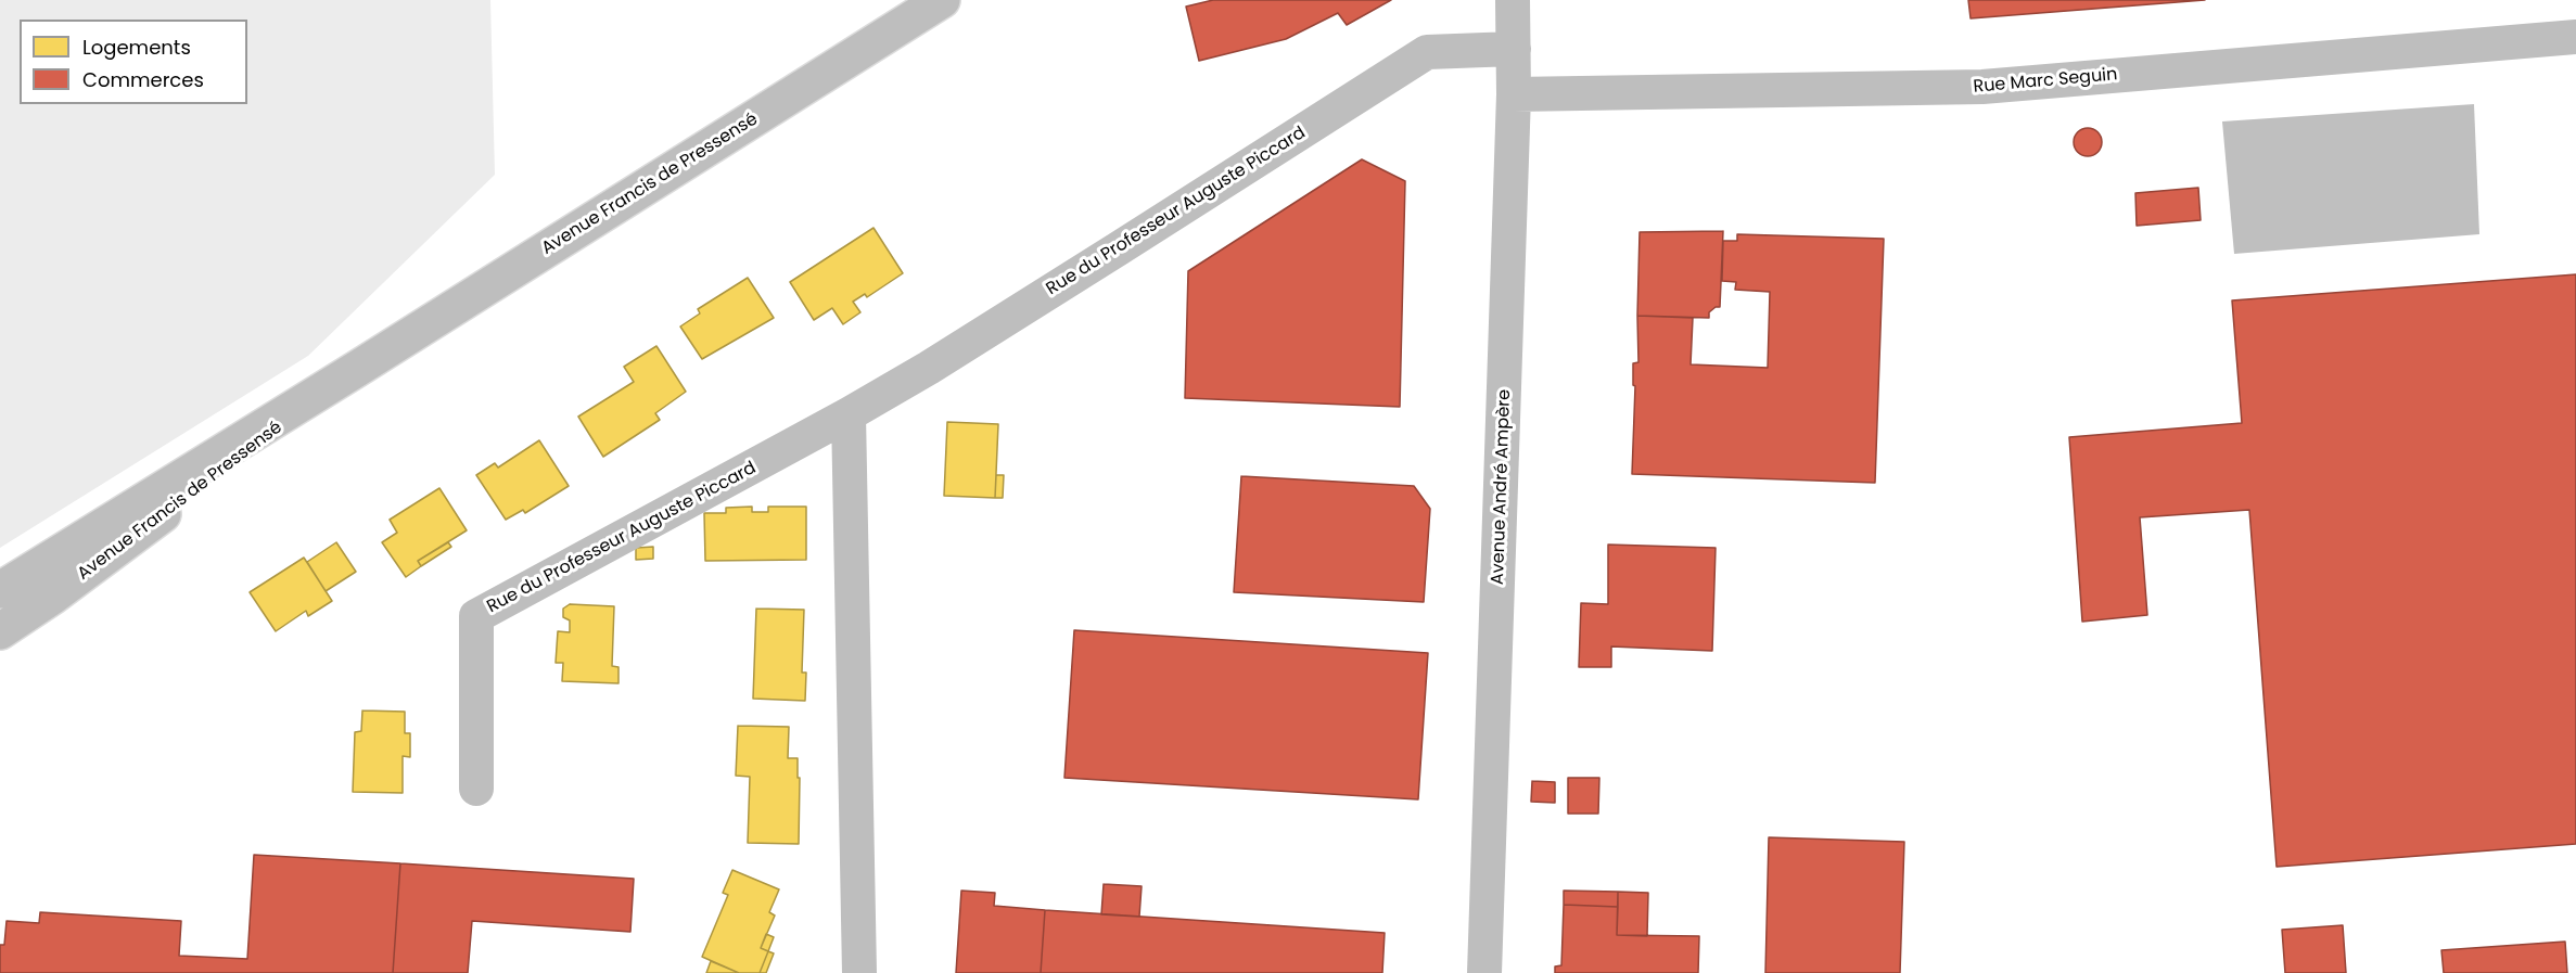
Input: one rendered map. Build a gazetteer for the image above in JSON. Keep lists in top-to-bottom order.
{
  "streets": {
    "main road": ["Avenue Francis de Pressensé"],
    "street": ["Rue Marc Seguin", "Rue du Professeur Auguste Piccard", "Avenue André Ampère"]
  },
  "crossings": [
    ["Rue Marc Seguin", "Avenue André Ampère"],
    ["Rue du Professeur Auguste Piccard", "Avenue André Ampère"]
  ],
  "legend": ["Logements", "Commerces"]
}
